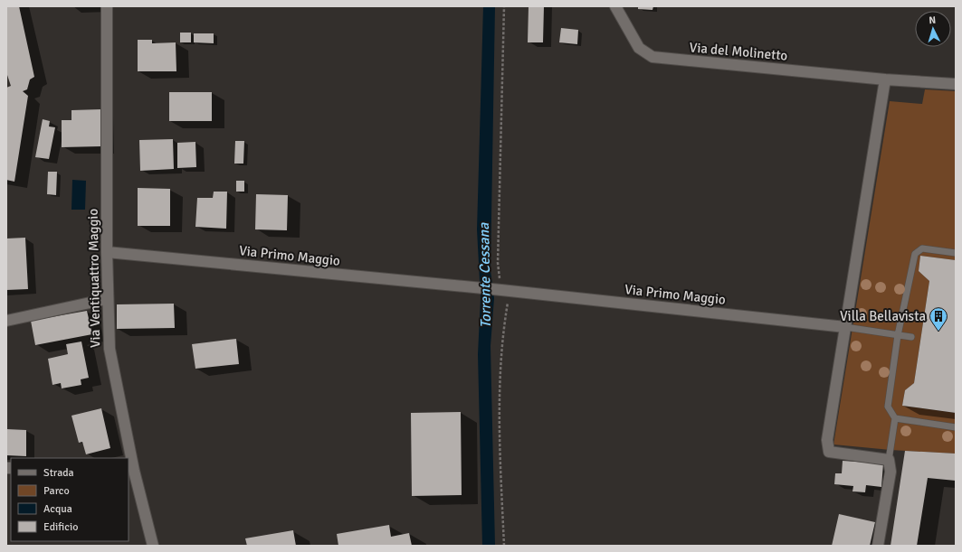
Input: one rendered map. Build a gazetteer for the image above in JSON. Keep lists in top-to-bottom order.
{
  "streets": {
    "street": ["Via del Molinetto", "Via Primo Maggio", "Via Ventiquattro Maggio"]
  },
  "crossings": [
    ["Via Primo Maggio", "Via Ventiquattro Maggio"]
  ],
  "water": ["Torrente Cessana"],
  "places": {
    "building": ["Villa Bellavista"]
  },
  "legend": [
    "Strada",
    "Parco",
    "Acqua",
    "Edificio"
  ],
  "north": "top"
}
